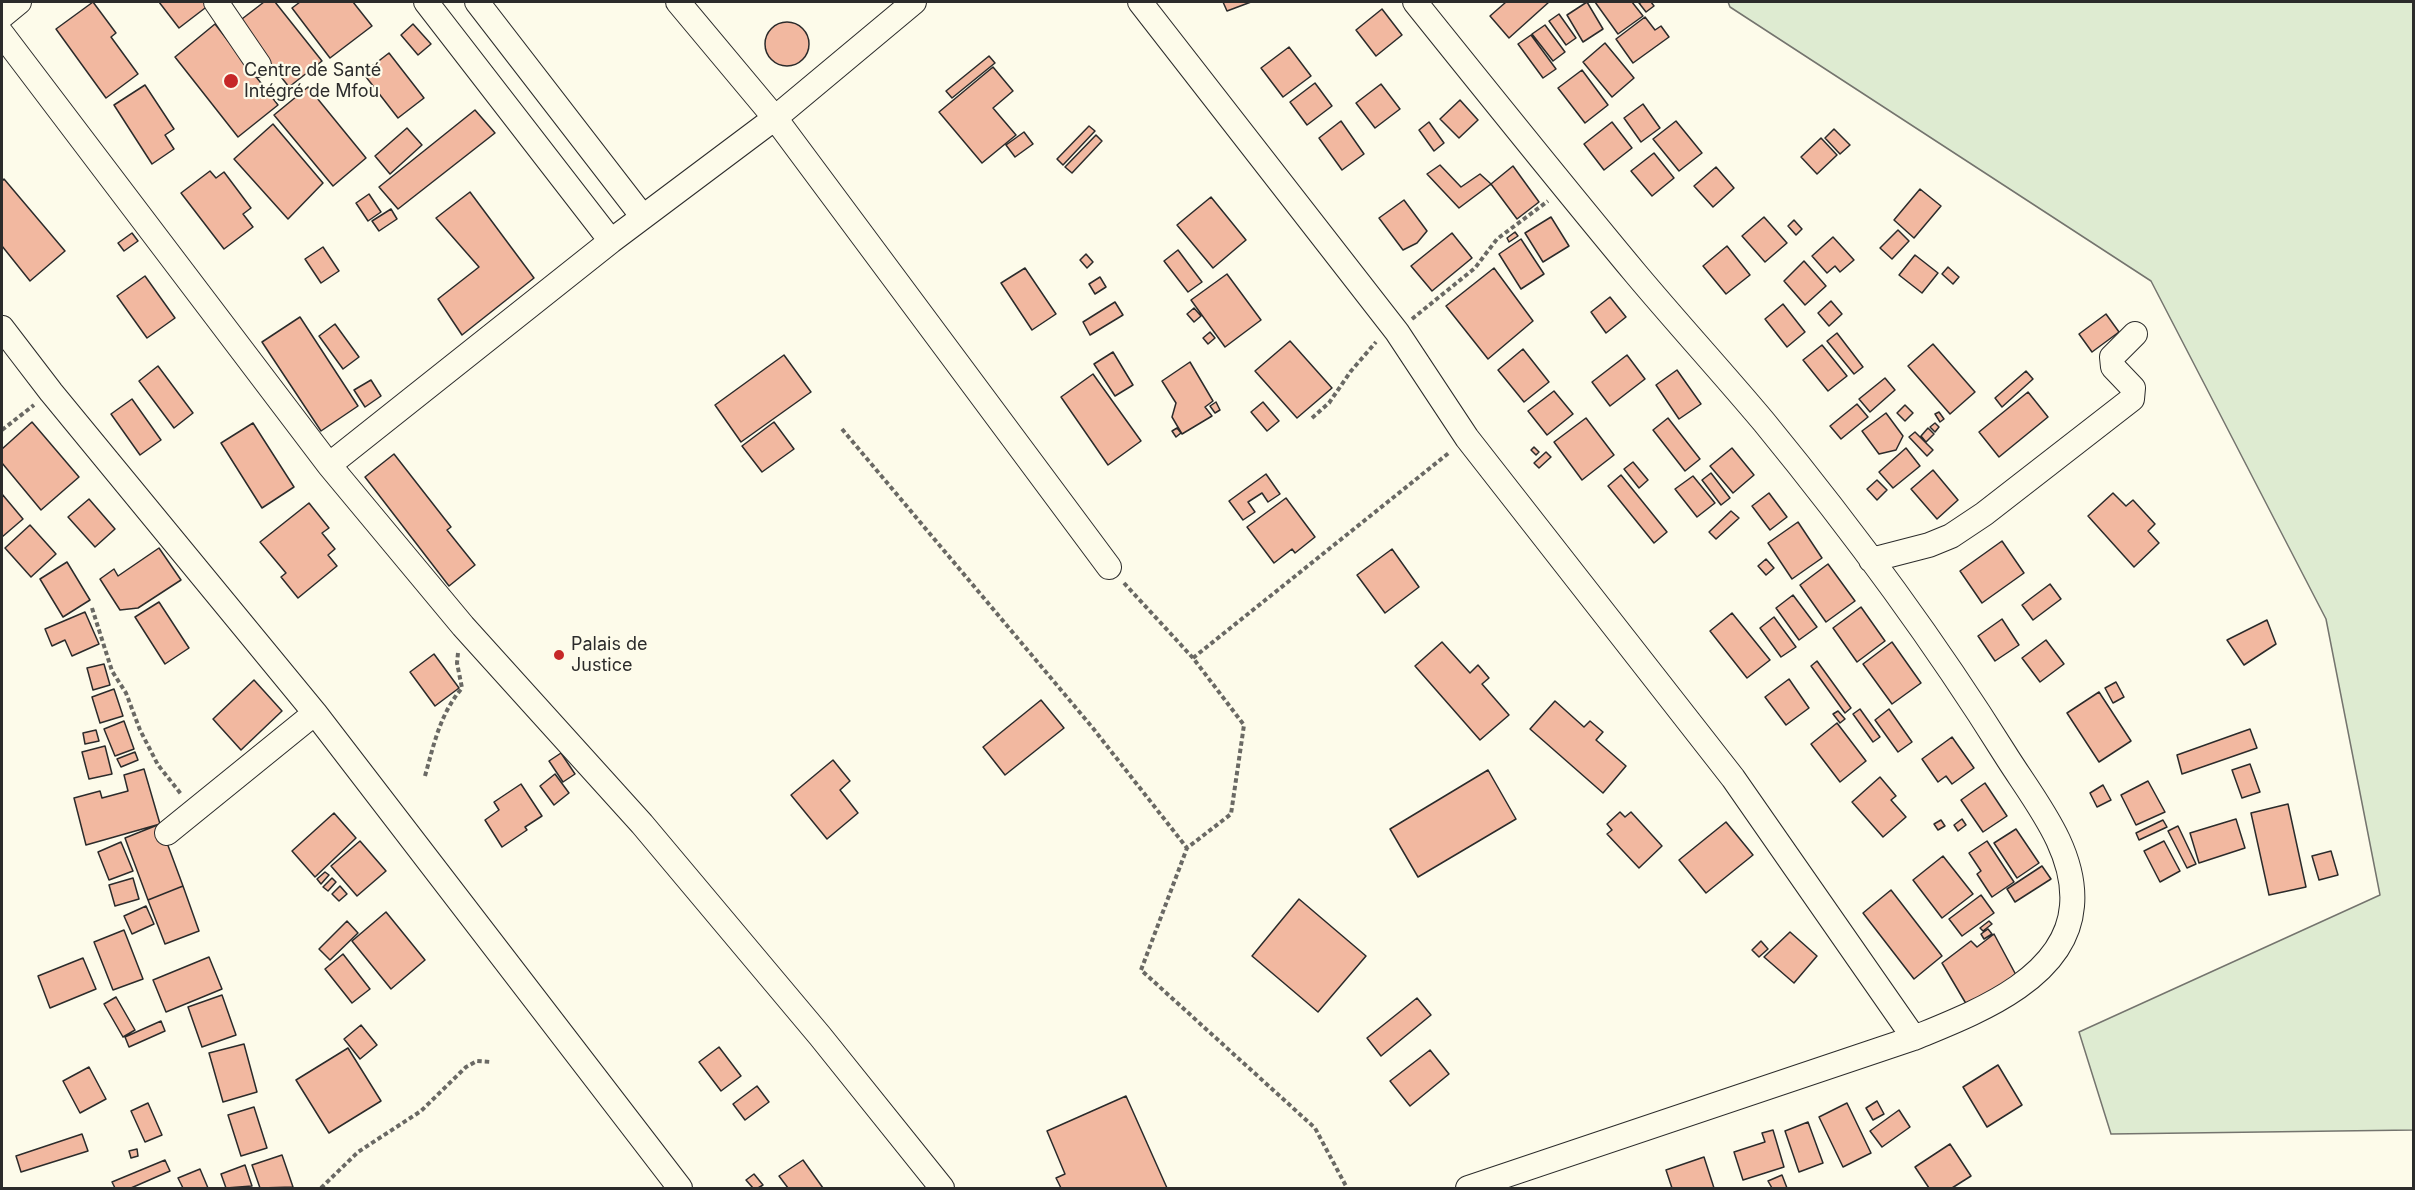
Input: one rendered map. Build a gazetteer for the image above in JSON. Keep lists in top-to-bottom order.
{
  "places": ["Centre de Santé Intégré de Mfou", "Palais de Justice"]
}
